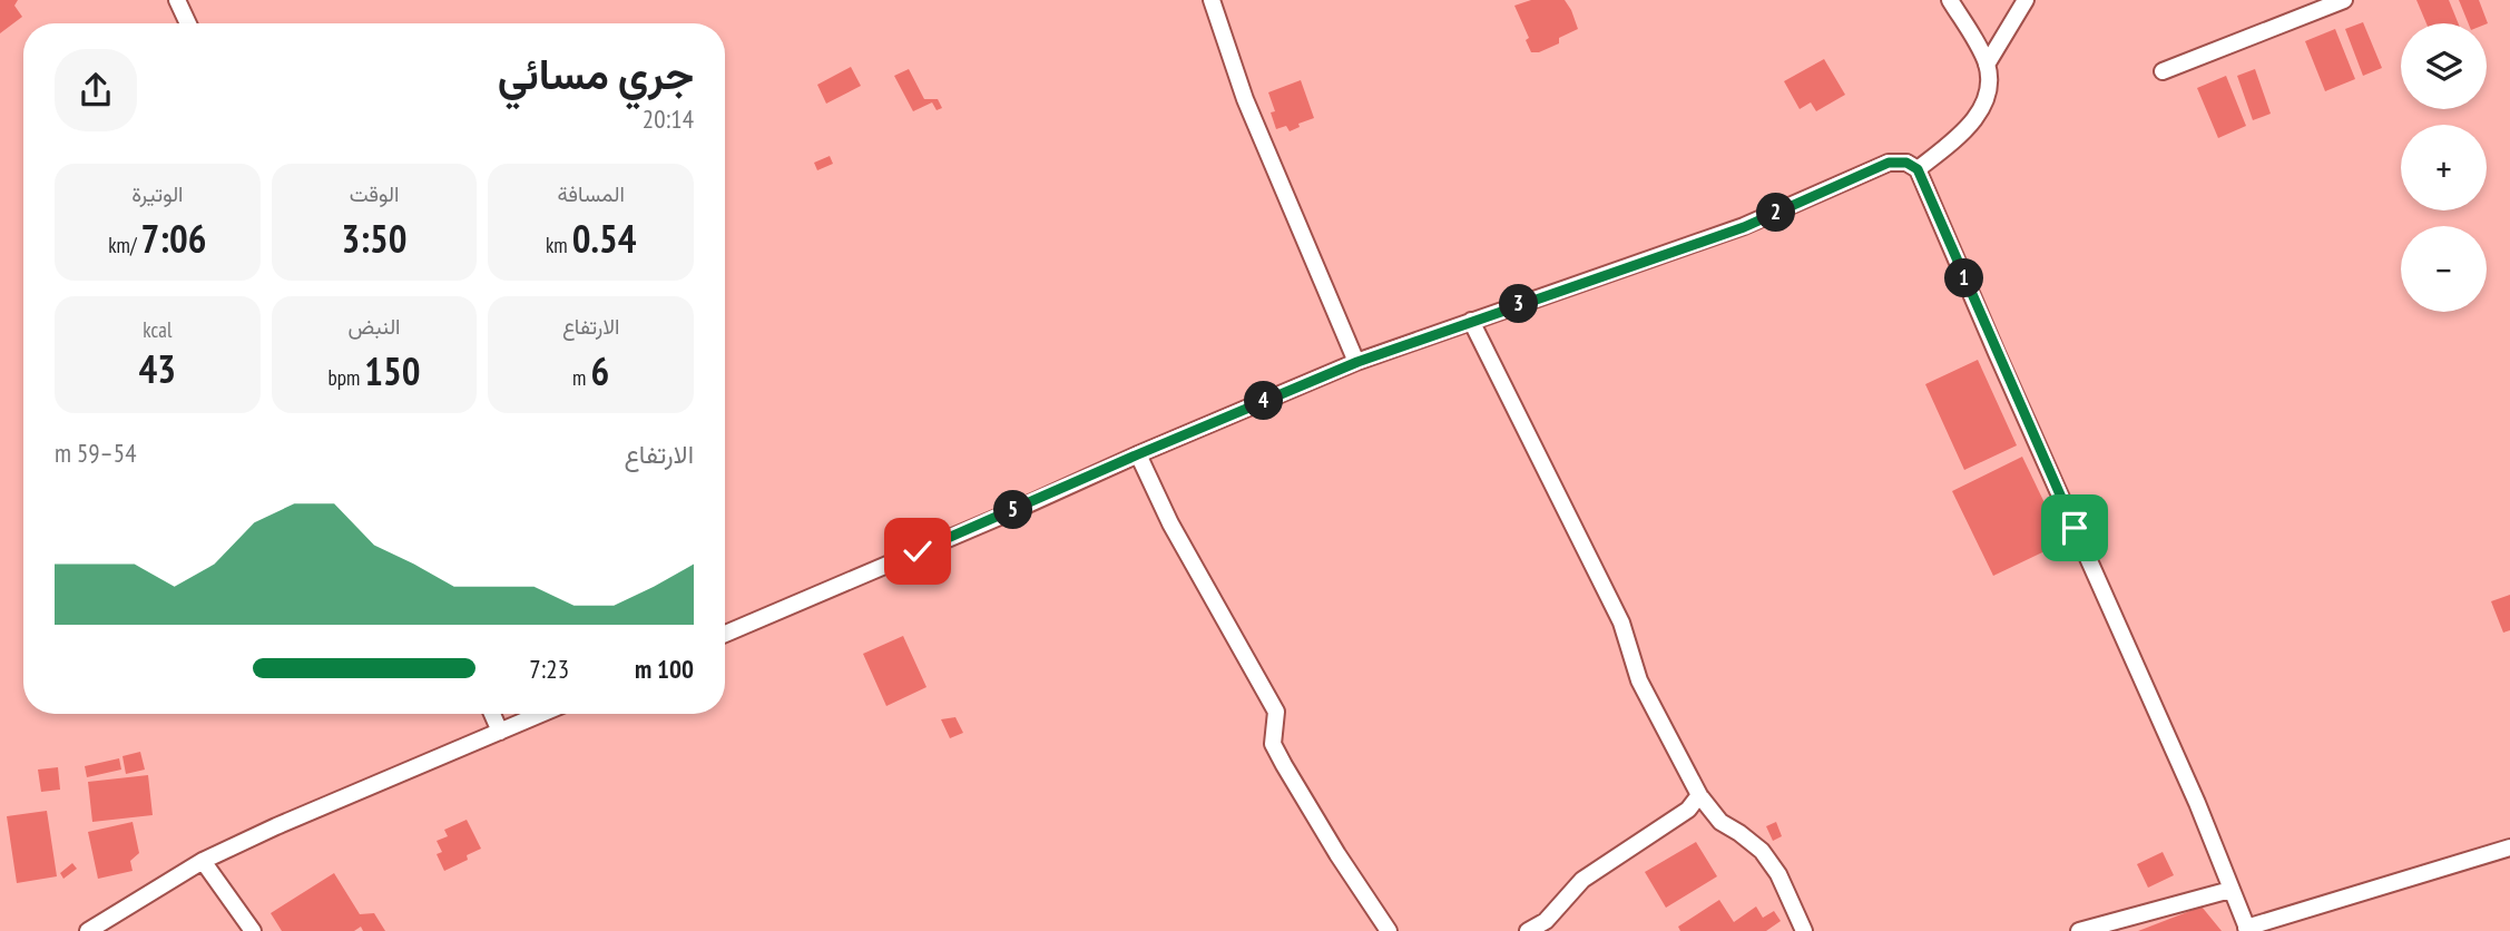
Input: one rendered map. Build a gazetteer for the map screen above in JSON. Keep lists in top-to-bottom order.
{
  "page": {
    "map_buttons": ["+", "−"],
    "heading": ["جري مسائي", "20:14"],
    "stats": [
      ["المسافة", "0.54 km"],
      ["الوقت", "3:50"],
      ["الوتيرة", "7:06 /km"],
      ["الارتفاع", "6 m"],
      ["النبض", "150 bpm"],
      ["kcal", "43"]
    ],
    "pins": [
      "2",
      "1",
      "3",
      "4",
      "5"
    ],
    "chart": ["الارتفاع", "54–59 m"],
    "list": [
      {
        "name": "100 m",
        "note": "7:23"
      }
    ]
  }
}
